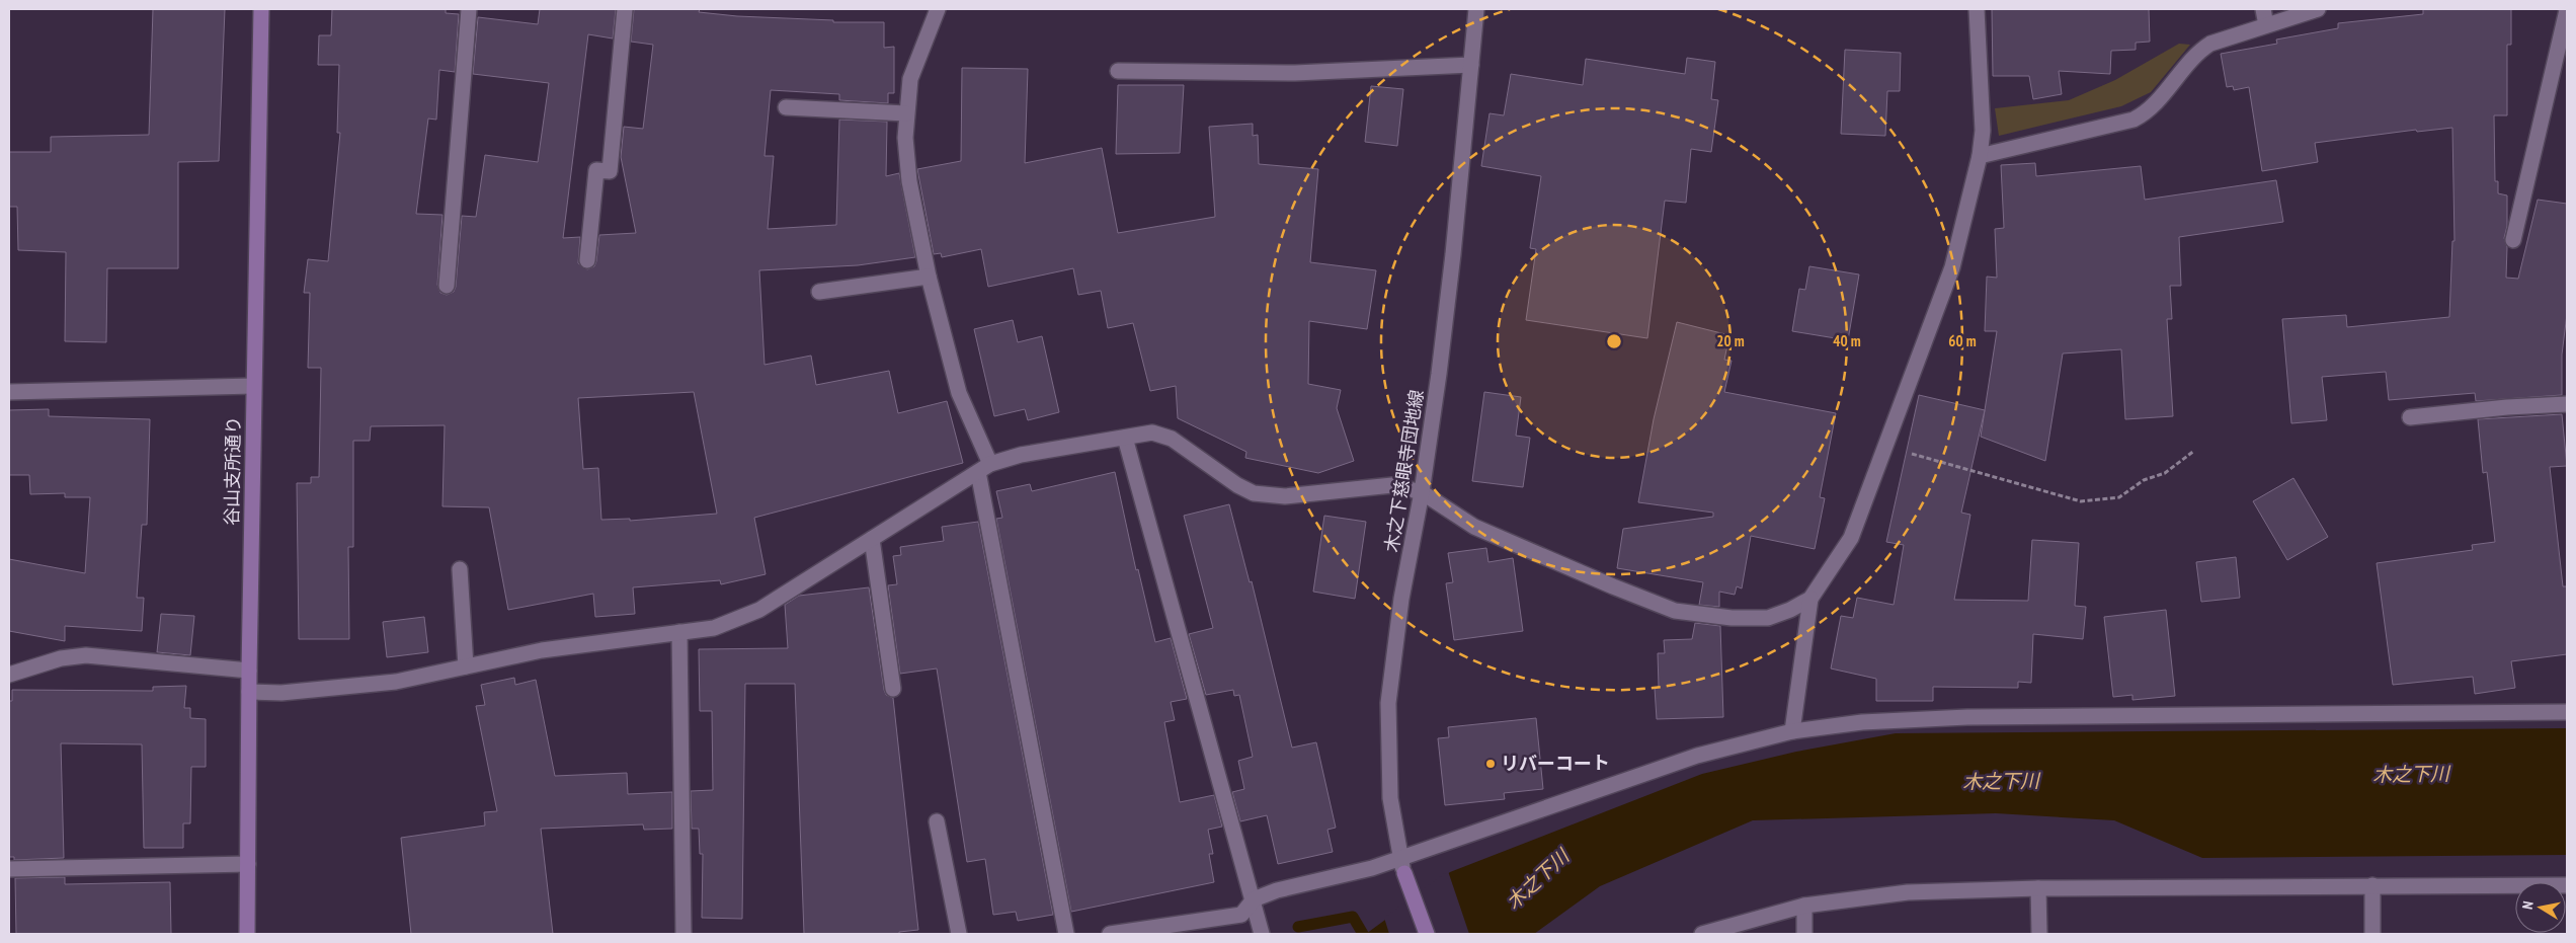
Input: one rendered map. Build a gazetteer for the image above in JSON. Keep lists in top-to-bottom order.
{
  "streets": {
    "street": ["谷山支所通り", "木之下慈眼寺団地線"]
  },
  "water": ["木之下川"],
  "places": ["リバーコート"],
  "north": "left",
  "rings": ["20 m", "40 m", "60 m"]
}
